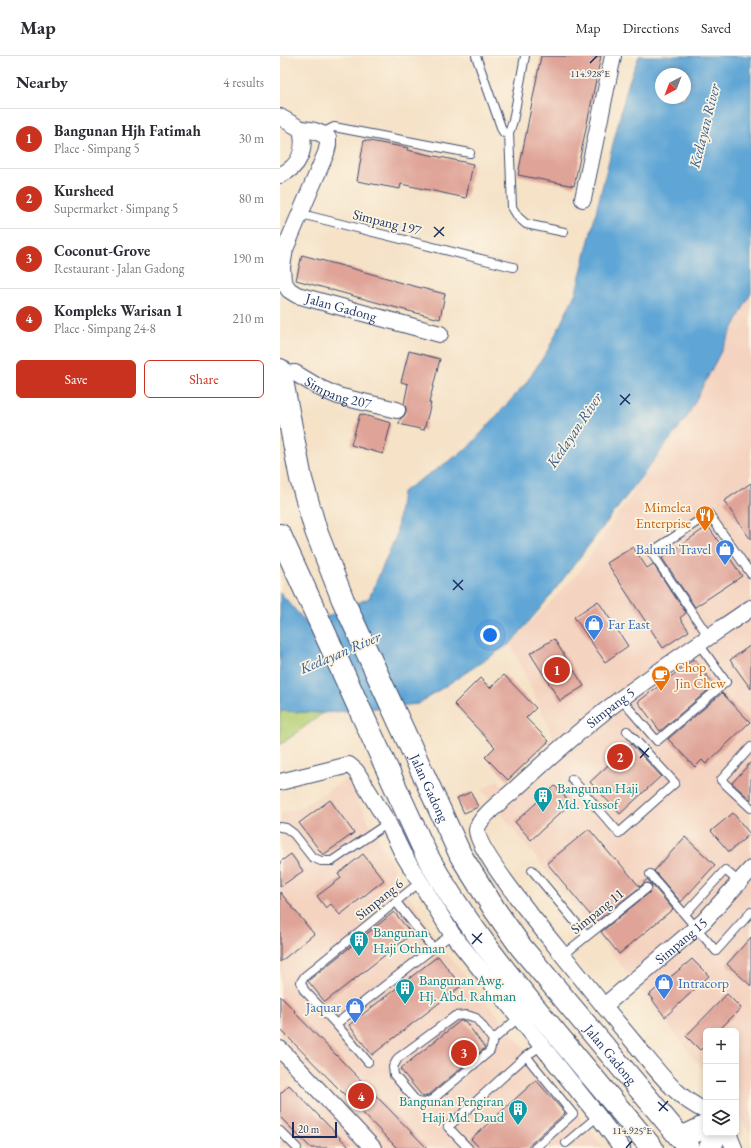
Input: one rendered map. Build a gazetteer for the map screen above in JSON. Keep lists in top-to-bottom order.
{
  "streets": {
    "main road": ["Jalan Gadong"],
    "street": ["Simpang 207", "Simpang 5", "Simpang 15"],
    "lane": ["Simpang 197", "Simpang 6", "Simpang 11"]
  },
  "crossings": [
    ["Simpang 197", "Jalan Gadong"],
    ["Jalan Gadong", "Simpang 207"],
    ["Simpang 5", "Simpang 11"]
  ],
  "water": ["Kedayan River"],
  "places": {
    "restaurant": ["Mimelea Enterprise"],
    "shop": [
      "Balurih Travel",
      "Far East",
      "Intracorp",
      "Jaquar"
    ],
    "cafe": ["Chop Jin Chew"],
    "building": [
      "Bangunan Haji Md. Yussof",
      "Bangunan Haji Othman",
      "Bangunan Awg. Hj. Abd. Rahman",
      "Bangunan Pengiran Haji Md. Daud"
    ]
  },
  "scale_bar": "20 m",
  "north": "bottom left",
  "page": {
    "header": "Map",
    "nav": ["Map", "Directions", "Saved"],
    "heading": ["Nearby", "4 results"],
    "list": [
      {
        "mark": "1",
        "name": "Bangunan Hjh Fatimah",
        "note": "Place · Simpang 5",
        "value": "30 m"
      },
      {
        "mark": "2",
        "name": "Kursheed",
        "note": "Supermarket · Simpang 5",
        "value": "80 m"
      },
      {
        "mark": "3",
        "name": "Coconut-Grove",
        "note": "Restaurant · Jalan Gadong",
        "value": "190 m"
      },
      {
        "mark": "4",
        "name": "Kompleks Warisan 1",
        "note": "Place · Simpang 24-8",
        "value": "210 m"
      }
    ],
    "buttons": ["Save", "Share"],
    "pins": [
      "1",
      "2",
      "3",
      "4"
    ],
    "map_buttons": ["+", "−"],
    "scale": "20 m"
  },
  "coordinates": ["114.928°E", "114.925°E"]
}
